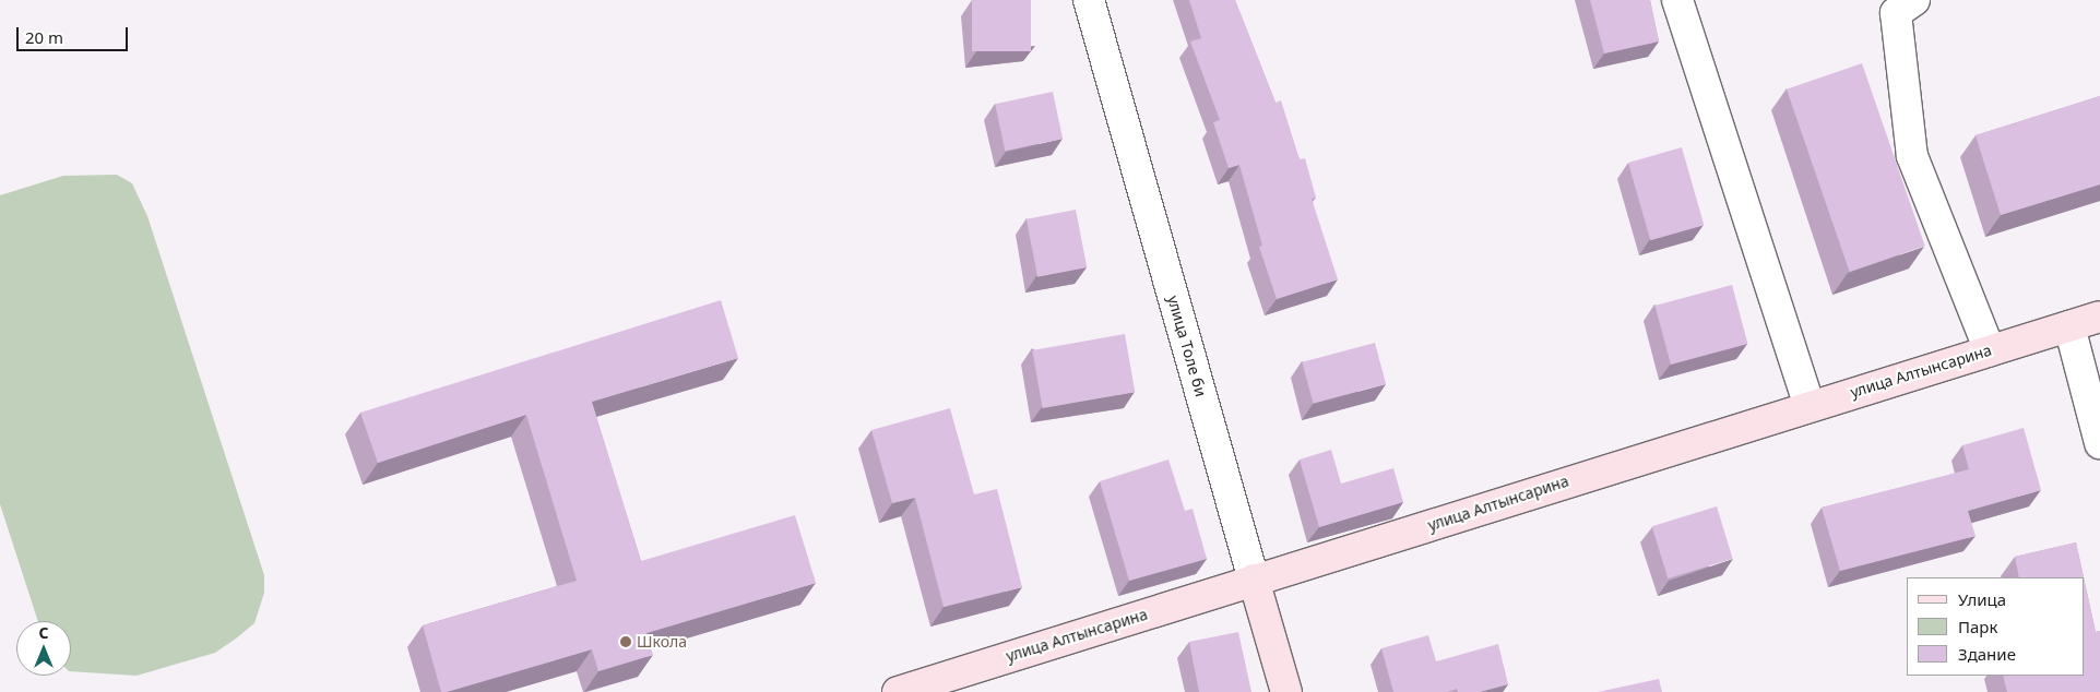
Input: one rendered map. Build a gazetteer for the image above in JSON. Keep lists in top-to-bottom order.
{
  "streets": {
    "street": ["улица Толе би", "улица Алтынсарина"]
  },
  "crossings": [
    ["улица Толе би", "улица Алтынсарина"]
  ],
  "places": ["Школа"],
  "legend": ["Улица", "Парк", "Здание"],
  "scale_bar": "20 m",
  "north": "top"
}
